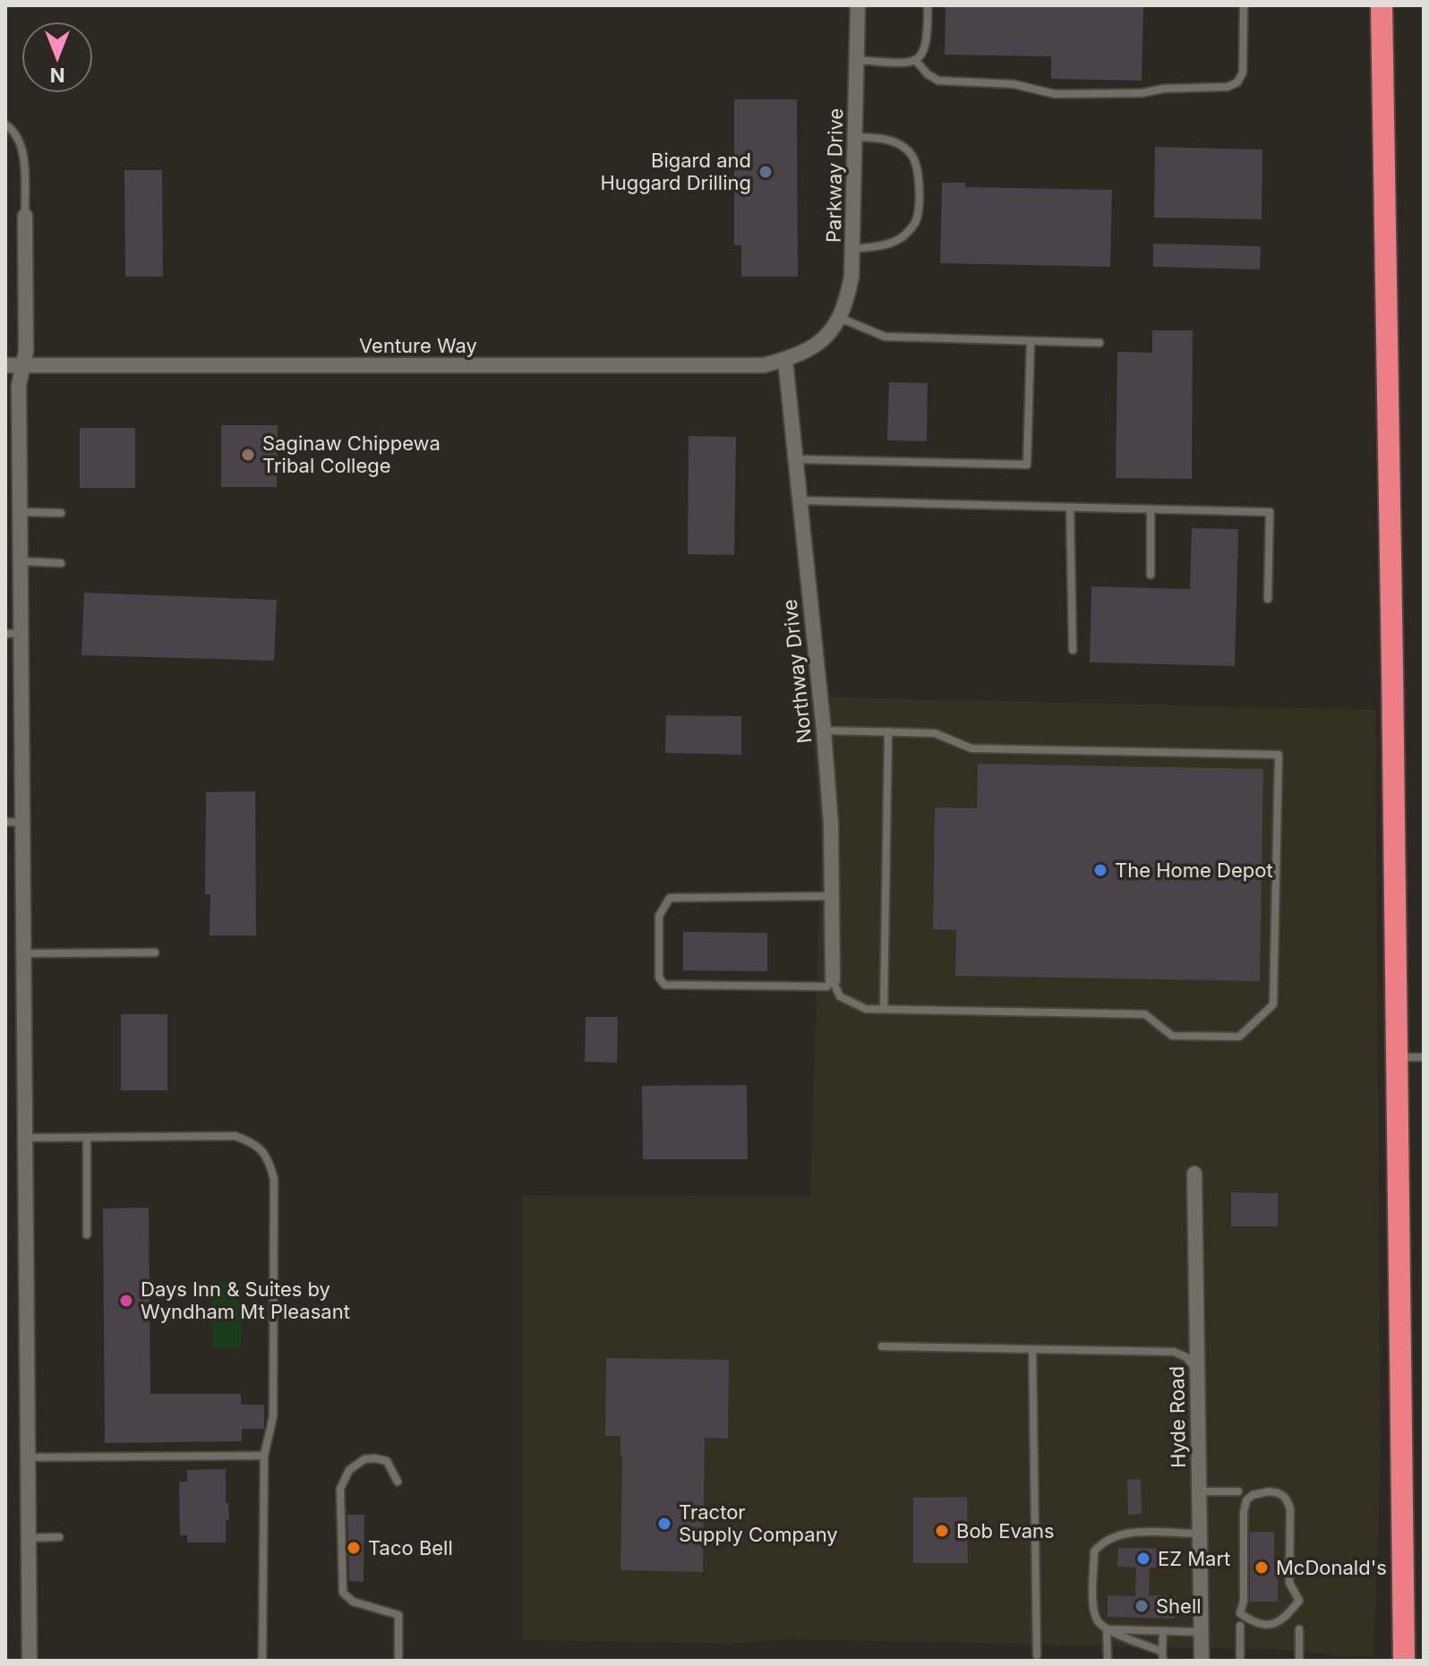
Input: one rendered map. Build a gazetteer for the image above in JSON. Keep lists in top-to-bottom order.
{
  "streets": {
    "street": [
      "Parkway Drive",
      "Venture Way",
      "Northway Drive",
      "Hyde Road"
    ]
  },
  "crossings": [
    ["Parkway Drive", "Venture Way"],
    ["Venture Way", "Northway Drive"]
  ],
  "places": [
    "Bigard and Huggard Drilling",
    "Saginaw Chippewa Tribal College",
    "The Home Depot",
    "Days Inn & Suites by Wyndham Mt Pleasant",
    "Tractor Supply Company",
    "Bob Evans",
    "Taco Bell",
    "EZ Mart",
    "McDonald's",
    "Shell"
  ],
  "north": "bottom"
}
